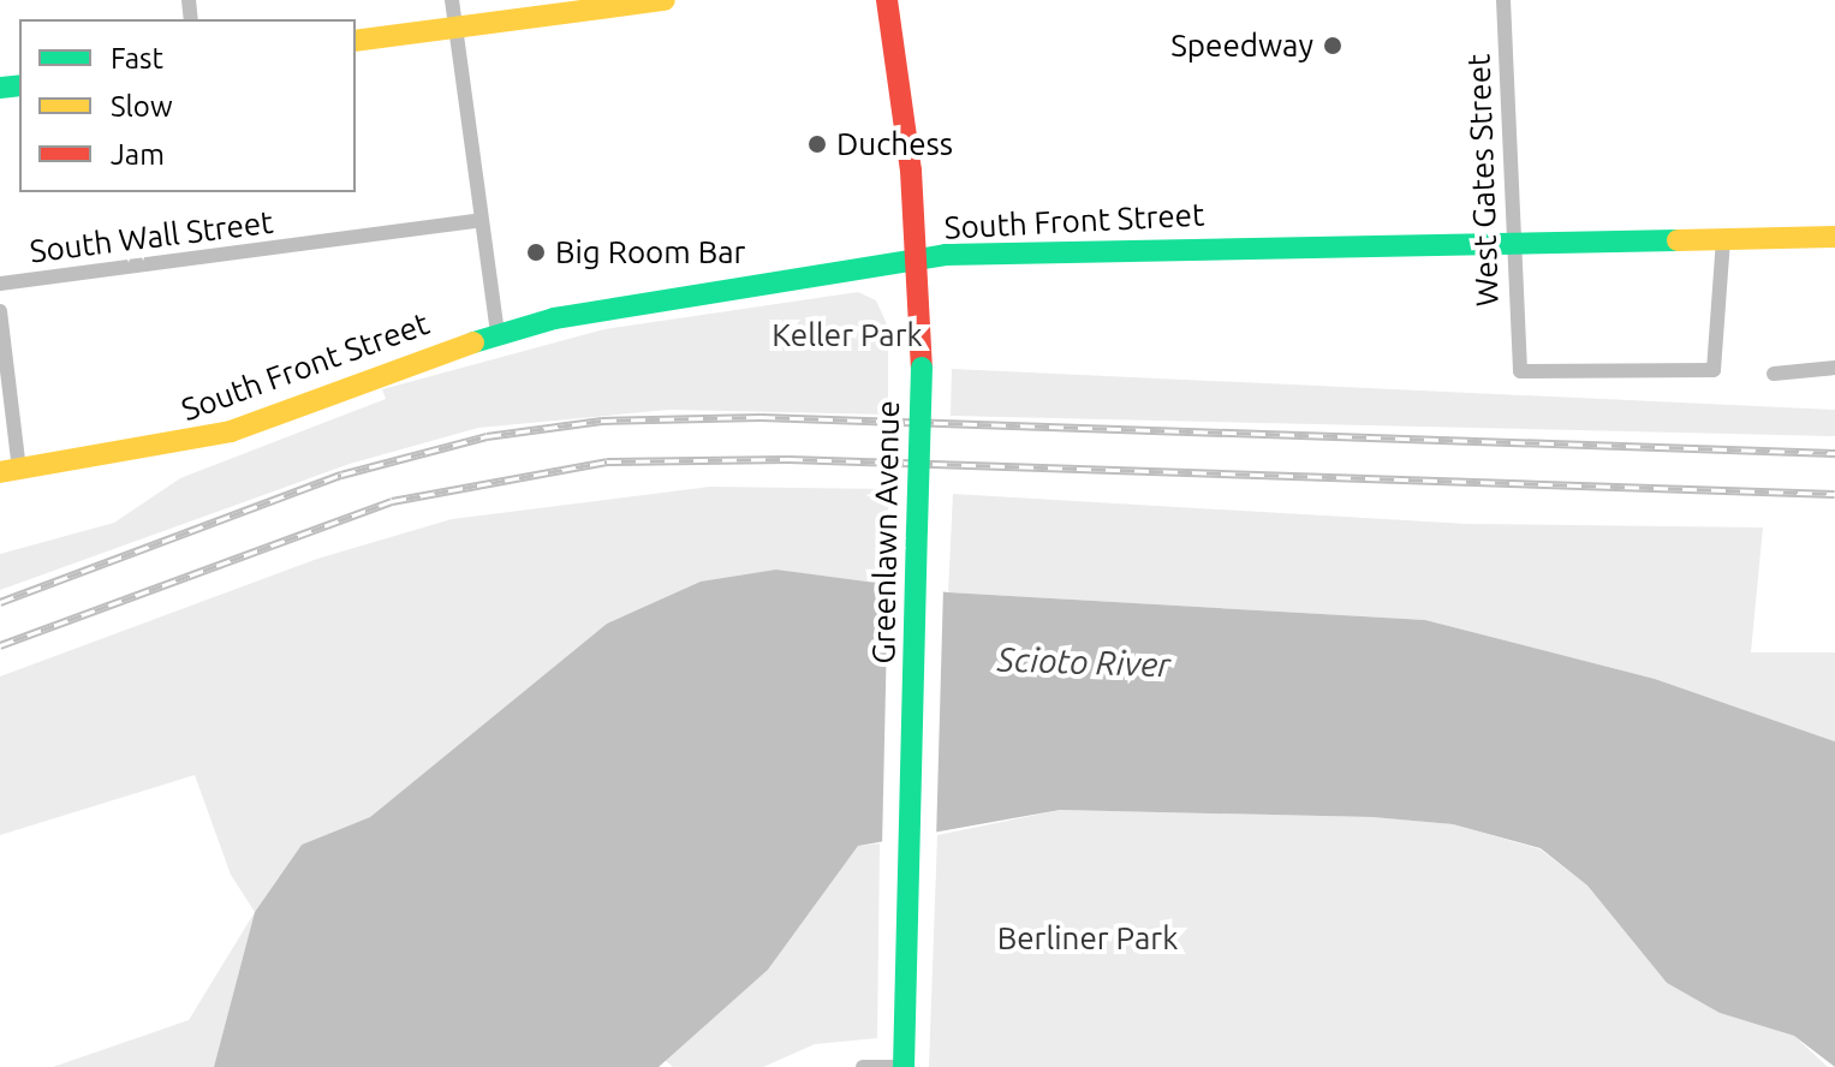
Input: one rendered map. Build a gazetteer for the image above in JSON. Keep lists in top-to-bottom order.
{
  "streets": {
    "street": [
      "West Gates Street",
      "South Front Street",
      "South Wall Street",
      "Greenlawn Avenue"
    ]
  },
  "crossings": [
    ["West Gates Street", "South Front Street"],
    ["South Front Street", "Greenlawn Avenue"]
  ],
  "water": ["Scioto River"],
  "parks": ["Keller Park", "Berliner Park"],
  "places": ["Speedway", "Duchess", "Big Room Bar"],
  "legend": ["Fast", "Slow", "Jam"]
}
